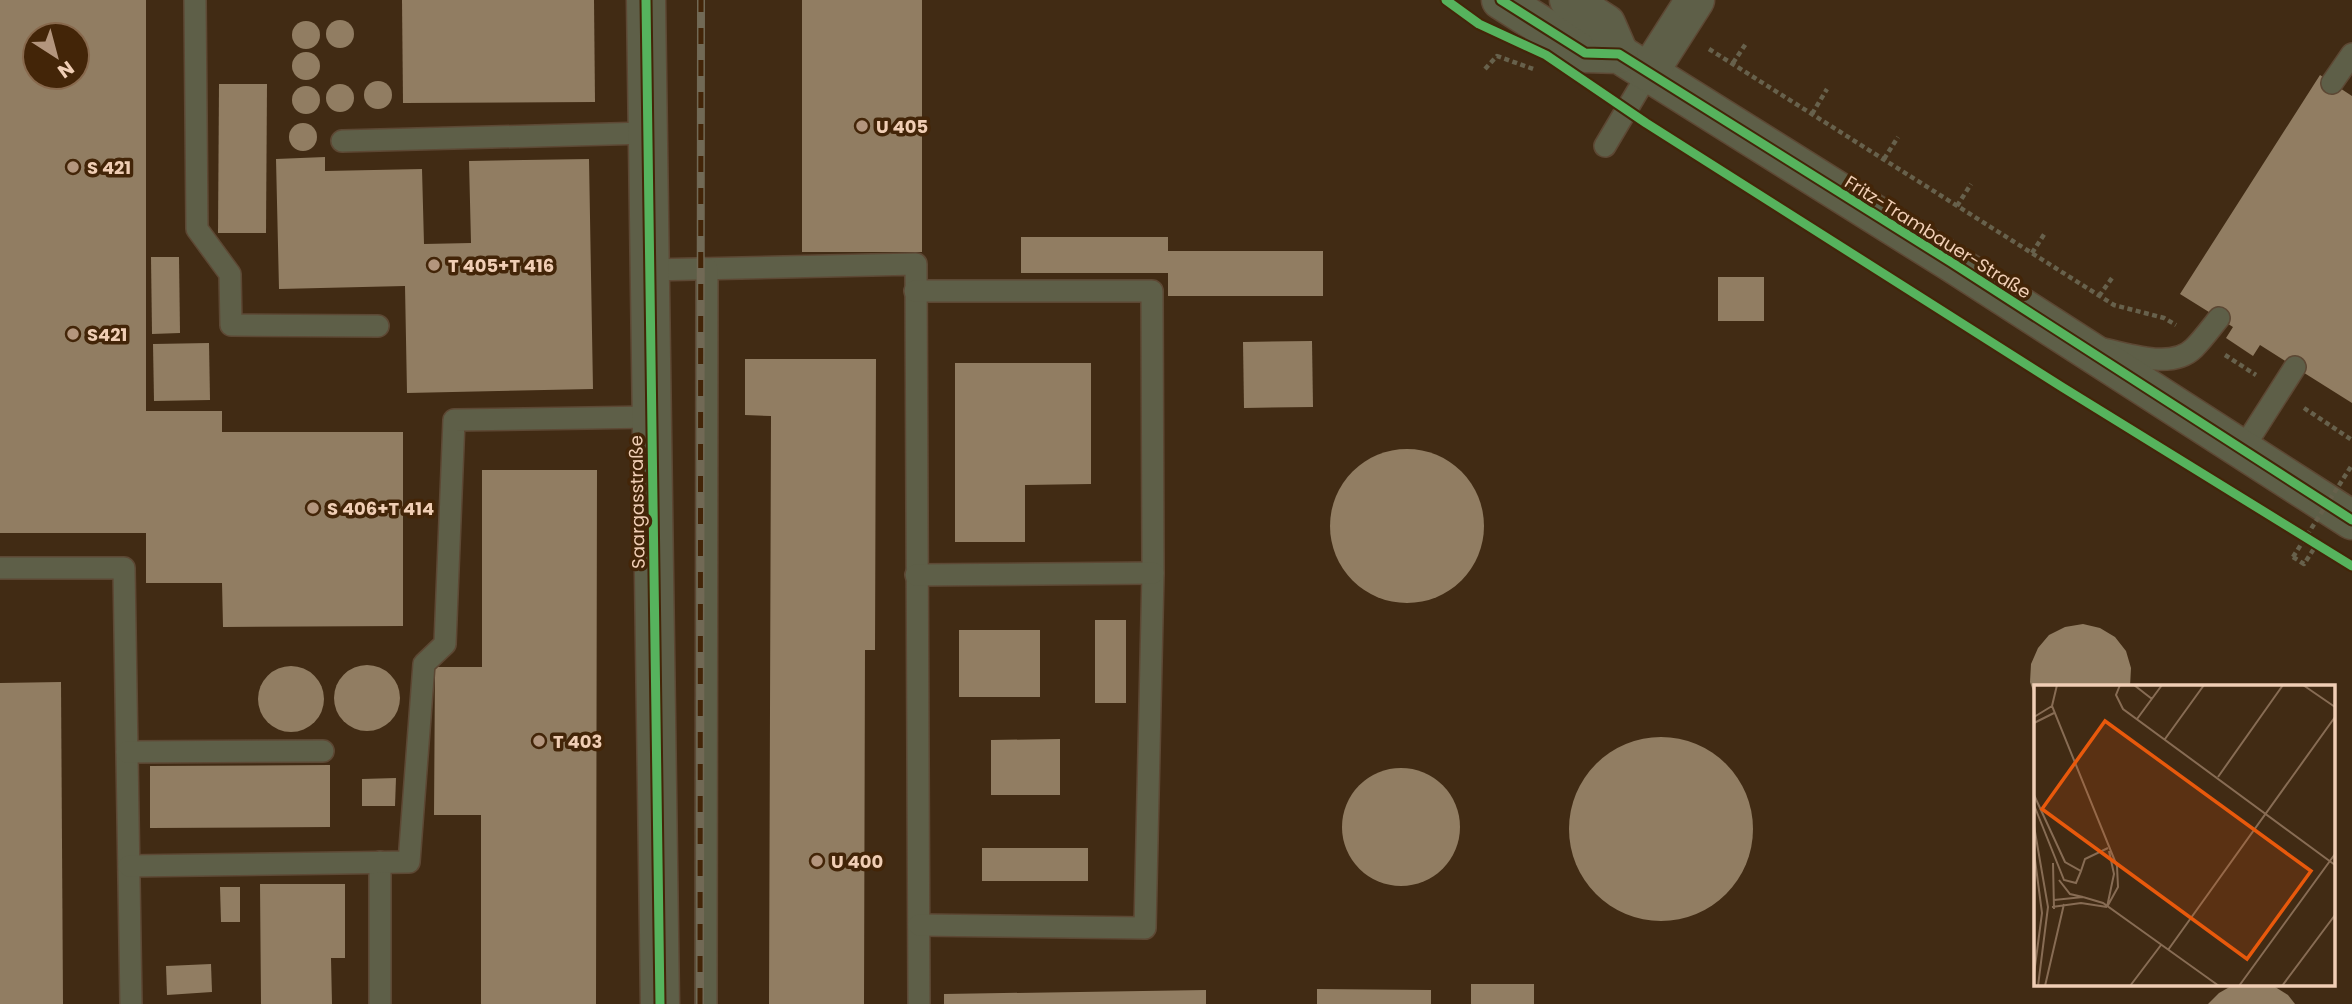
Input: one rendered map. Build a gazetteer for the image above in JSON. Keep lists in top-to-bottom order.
{
  "streets": {
    "street": ["Fritz-Trambauer-Straße", "Saargasstraße"]
  },
  "places": [
    "U 405",
    "S 421",
    "T 405+T 416",
    "S421",
    "S 406+T 414",
    "T 403",
    "U 400"
  ],
  "north": "bottom right"
}
